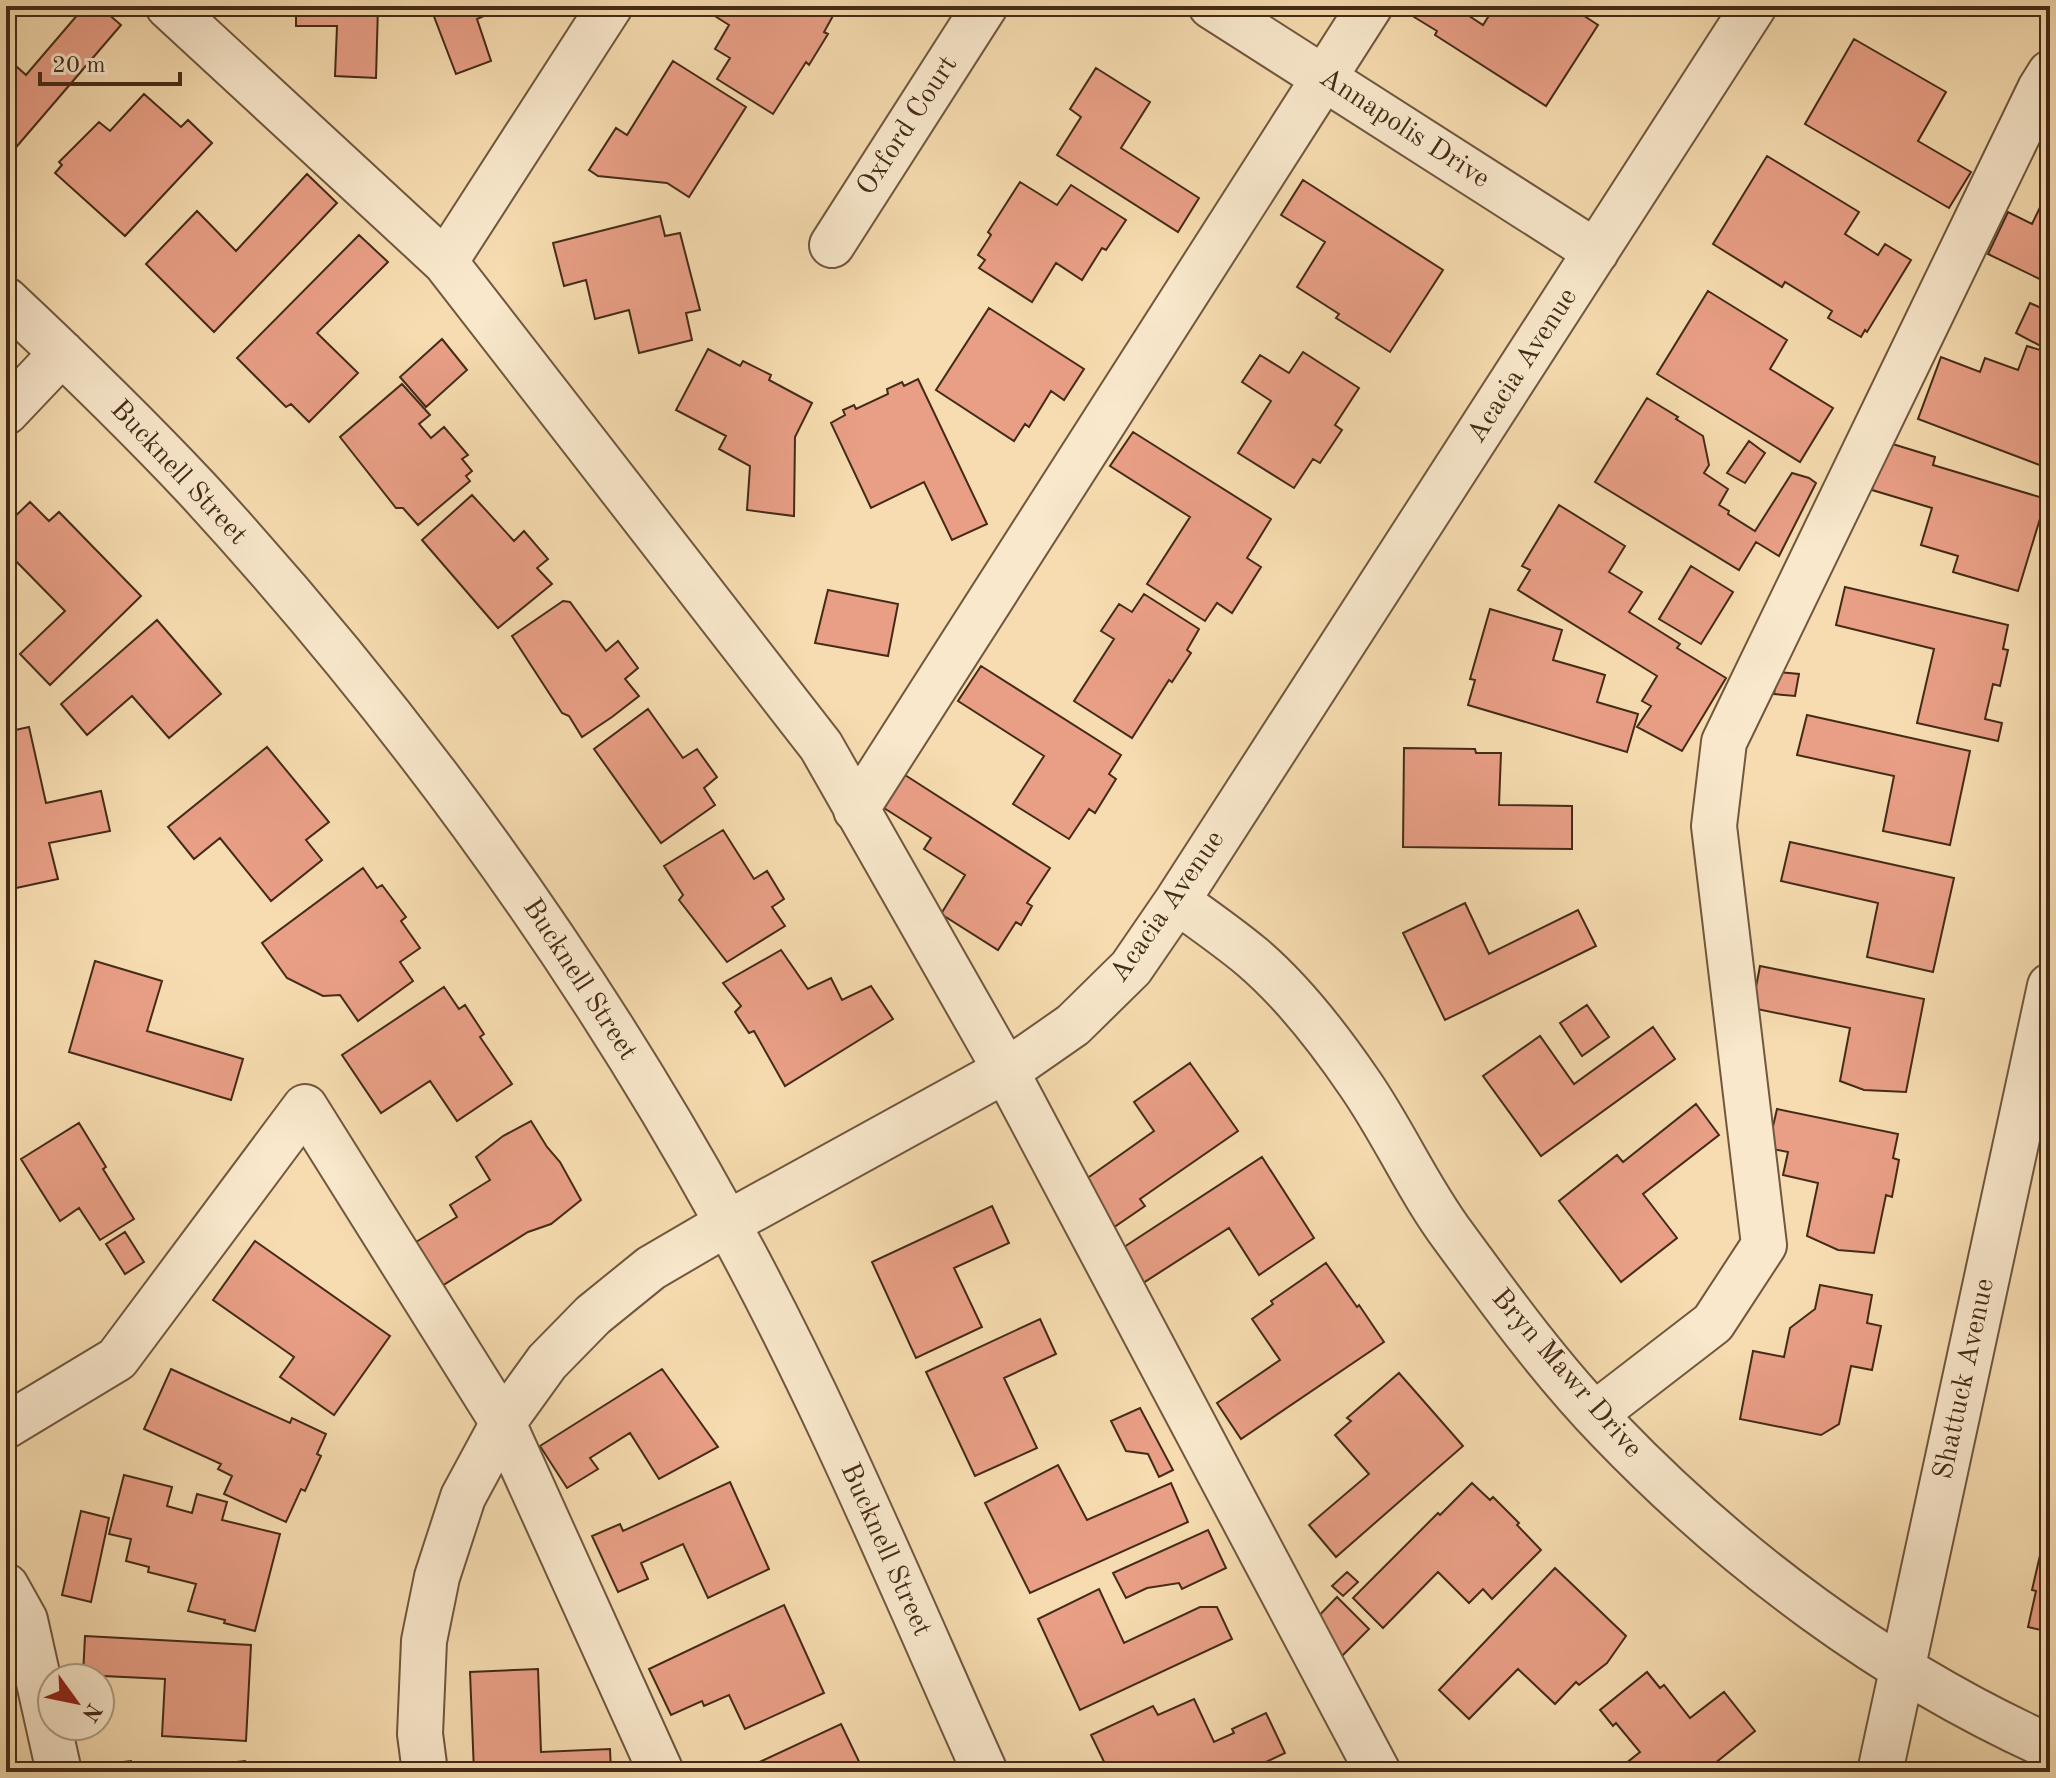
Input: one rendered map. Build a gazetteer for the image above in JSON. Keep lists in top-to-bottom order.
{
  "streets": {
    "street": [
      "Oxford Court",
      "Annapolis Drive",
      "Acacia Avenue",
      "Bucknell Street",
      "Bryn Mawr Drive",
      "Shattuck Avenue"
    ]
  },
  "crossings": [
    ["Annapolis Drive", "Acacia Avenue"],
    ["Acacia Avenue", "Bucknell Street"],
    ["Acacia Avenue", "Bryn Mawr Drive"],
    ["Bryn Mawr Drive", "Shattuck Avenue"]
  ],
  "scale_bar": "20 m",
  "north": "bottom right"
}
